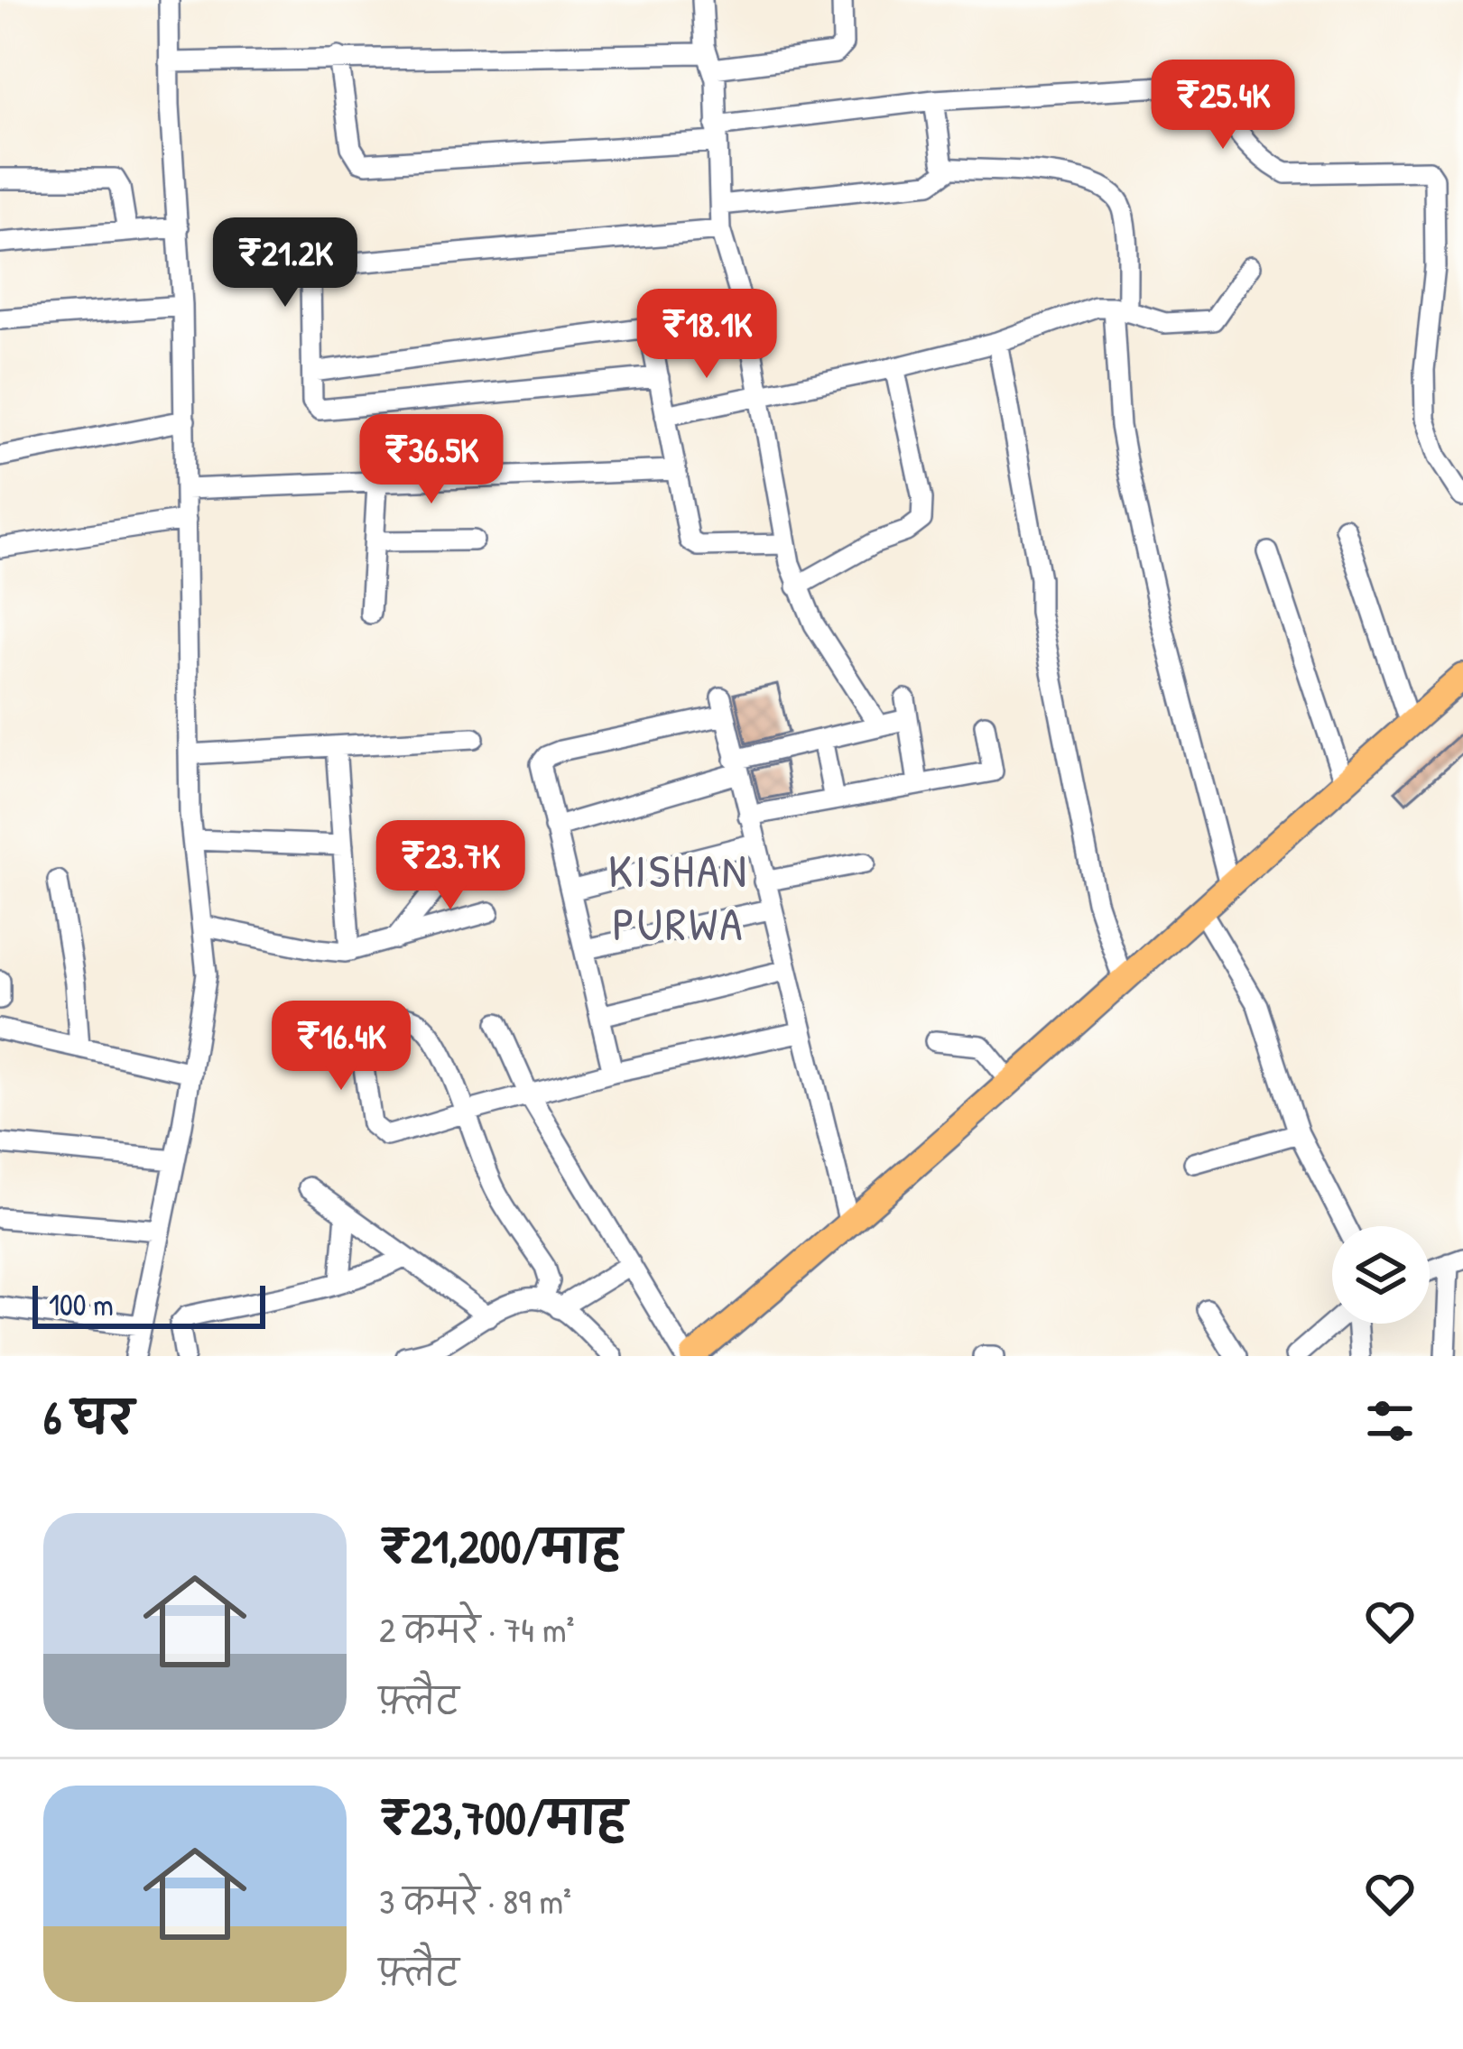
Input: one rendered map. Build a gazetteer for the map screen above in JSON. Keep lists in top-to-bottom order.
{
  "districts": ["KISHAN PURWA"],
  "scale_bar": "100 m",
  "page": {
    "price": [
      "₹25.4K",
      "₹21.2K",
      "₹18.1K",
      "₹36.5K",
      "₹23.7K",
      "₹16.4K"
    ],
    "scale": "100 m",
    "heading": "6 घर",
    "list": [
      {
        "name": "₹21,200/माह",
        "note": "2 कमरे · 74 m² · फ़्लैट"
      },
      {
        "name": "₹23,700/माह",
        "note": "3 कमरे · 89 m² · फ़्लैट"
      }
    ]
  }
}
